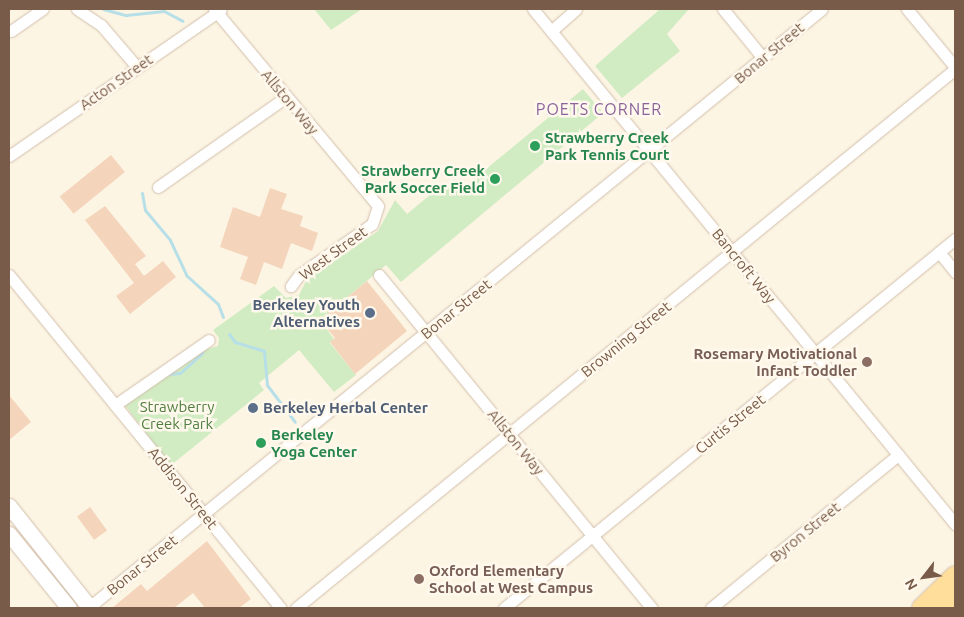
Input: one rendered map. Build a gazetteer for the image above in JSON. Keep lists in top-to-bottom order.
{
  "streets": {
    "street": [
      "Bonar Street",
      "Acton Street",
      "Allston Way",
      "West Street",
      "Bancroft Way",
      "Browning Street",
      "Curtis Street",
      "Addison Street",
      "Byron Street"
    ]
  },
  "crossings": [
    ["Bonar Street", "Allston Way"],
    ["Bonar Street", "Bancroft Way"],
    ["Bonar Street", "Addison Street"],
    ["Acton Street", "Allston Way"],
    ["Allston Way", "West Street"],
    ["Allston Way", "Browning Street"],
    ["Allston Way", "Curtis Street"],
    ["Bancroft Way", "Browning Street"],
    ["Bancroft Way", "Curtis Street"],
    ["Bancroft Way", "Byron Street"]
  ],
  "districts": ["POETS CORNER"],
  "parks": ["Strawberry Creek Park"],
  "places": [
    "Strawberry Creek Park Tennis Court",
    "Strawberry Creek Park Soccer Field",
    "Berkeley Youth Alternatives",
    "Rosemary Motivational Infant Toddler",
    "Berkeley Herbal Center",
    "Berkeley Yoga Center",
    "Oxford Elementary School at West Campus"
  ],
  "north": "bottom left"
}
